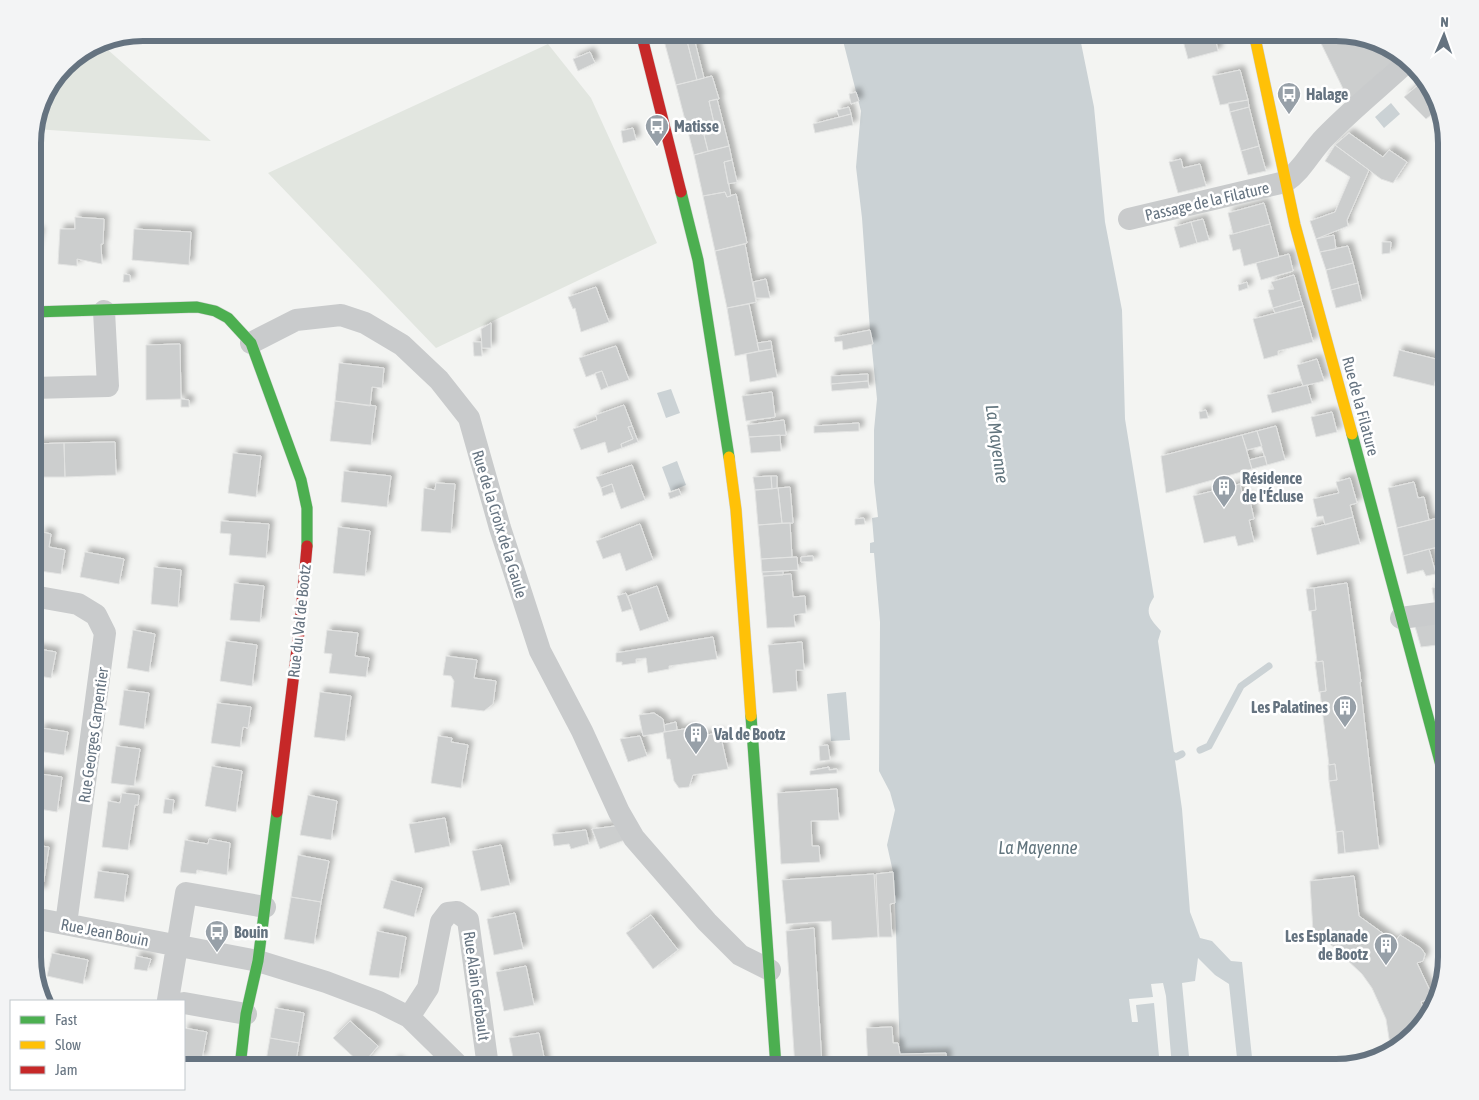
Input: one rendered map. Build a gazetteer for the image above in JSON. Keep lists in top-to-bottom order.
{
  "streets": {
    "street": [
      "Passage de la Filature",
      "Rue de la Filature",
      "Rue de la Croix de la Gaule",
      "Rue du Val de Bootz",
      "Rue Georges Carpentier",
      "Rue Jean Bouin",
      "Rue Alain Gerbault"
    ]
  },
  "crossings": [
    ["Passage de la Filature", "Rue de la Filature"],
    ["Rue de la Croix de la Gaule", "Rue du Val de Bootz"],
    ["Rue du Val de Bootz", "Rue Jean Bouin"],
    ["Rue Georges Carpentier", "Rue Jean Bouin"]
  ],
  "water": ["La Mayenne"],
  "places": {
    "bus stop": ["Halage", "Matisse", "Bouin"],
    "building": [
      "Résidence de l'Écluse",
      "Les Palatines",
      "Val de Bootz",
      "Les Esplanade de Bootz"
    ]
  },
  "legend": ["Fast", "Slow", "Jam"],
  "north": "top"
}
